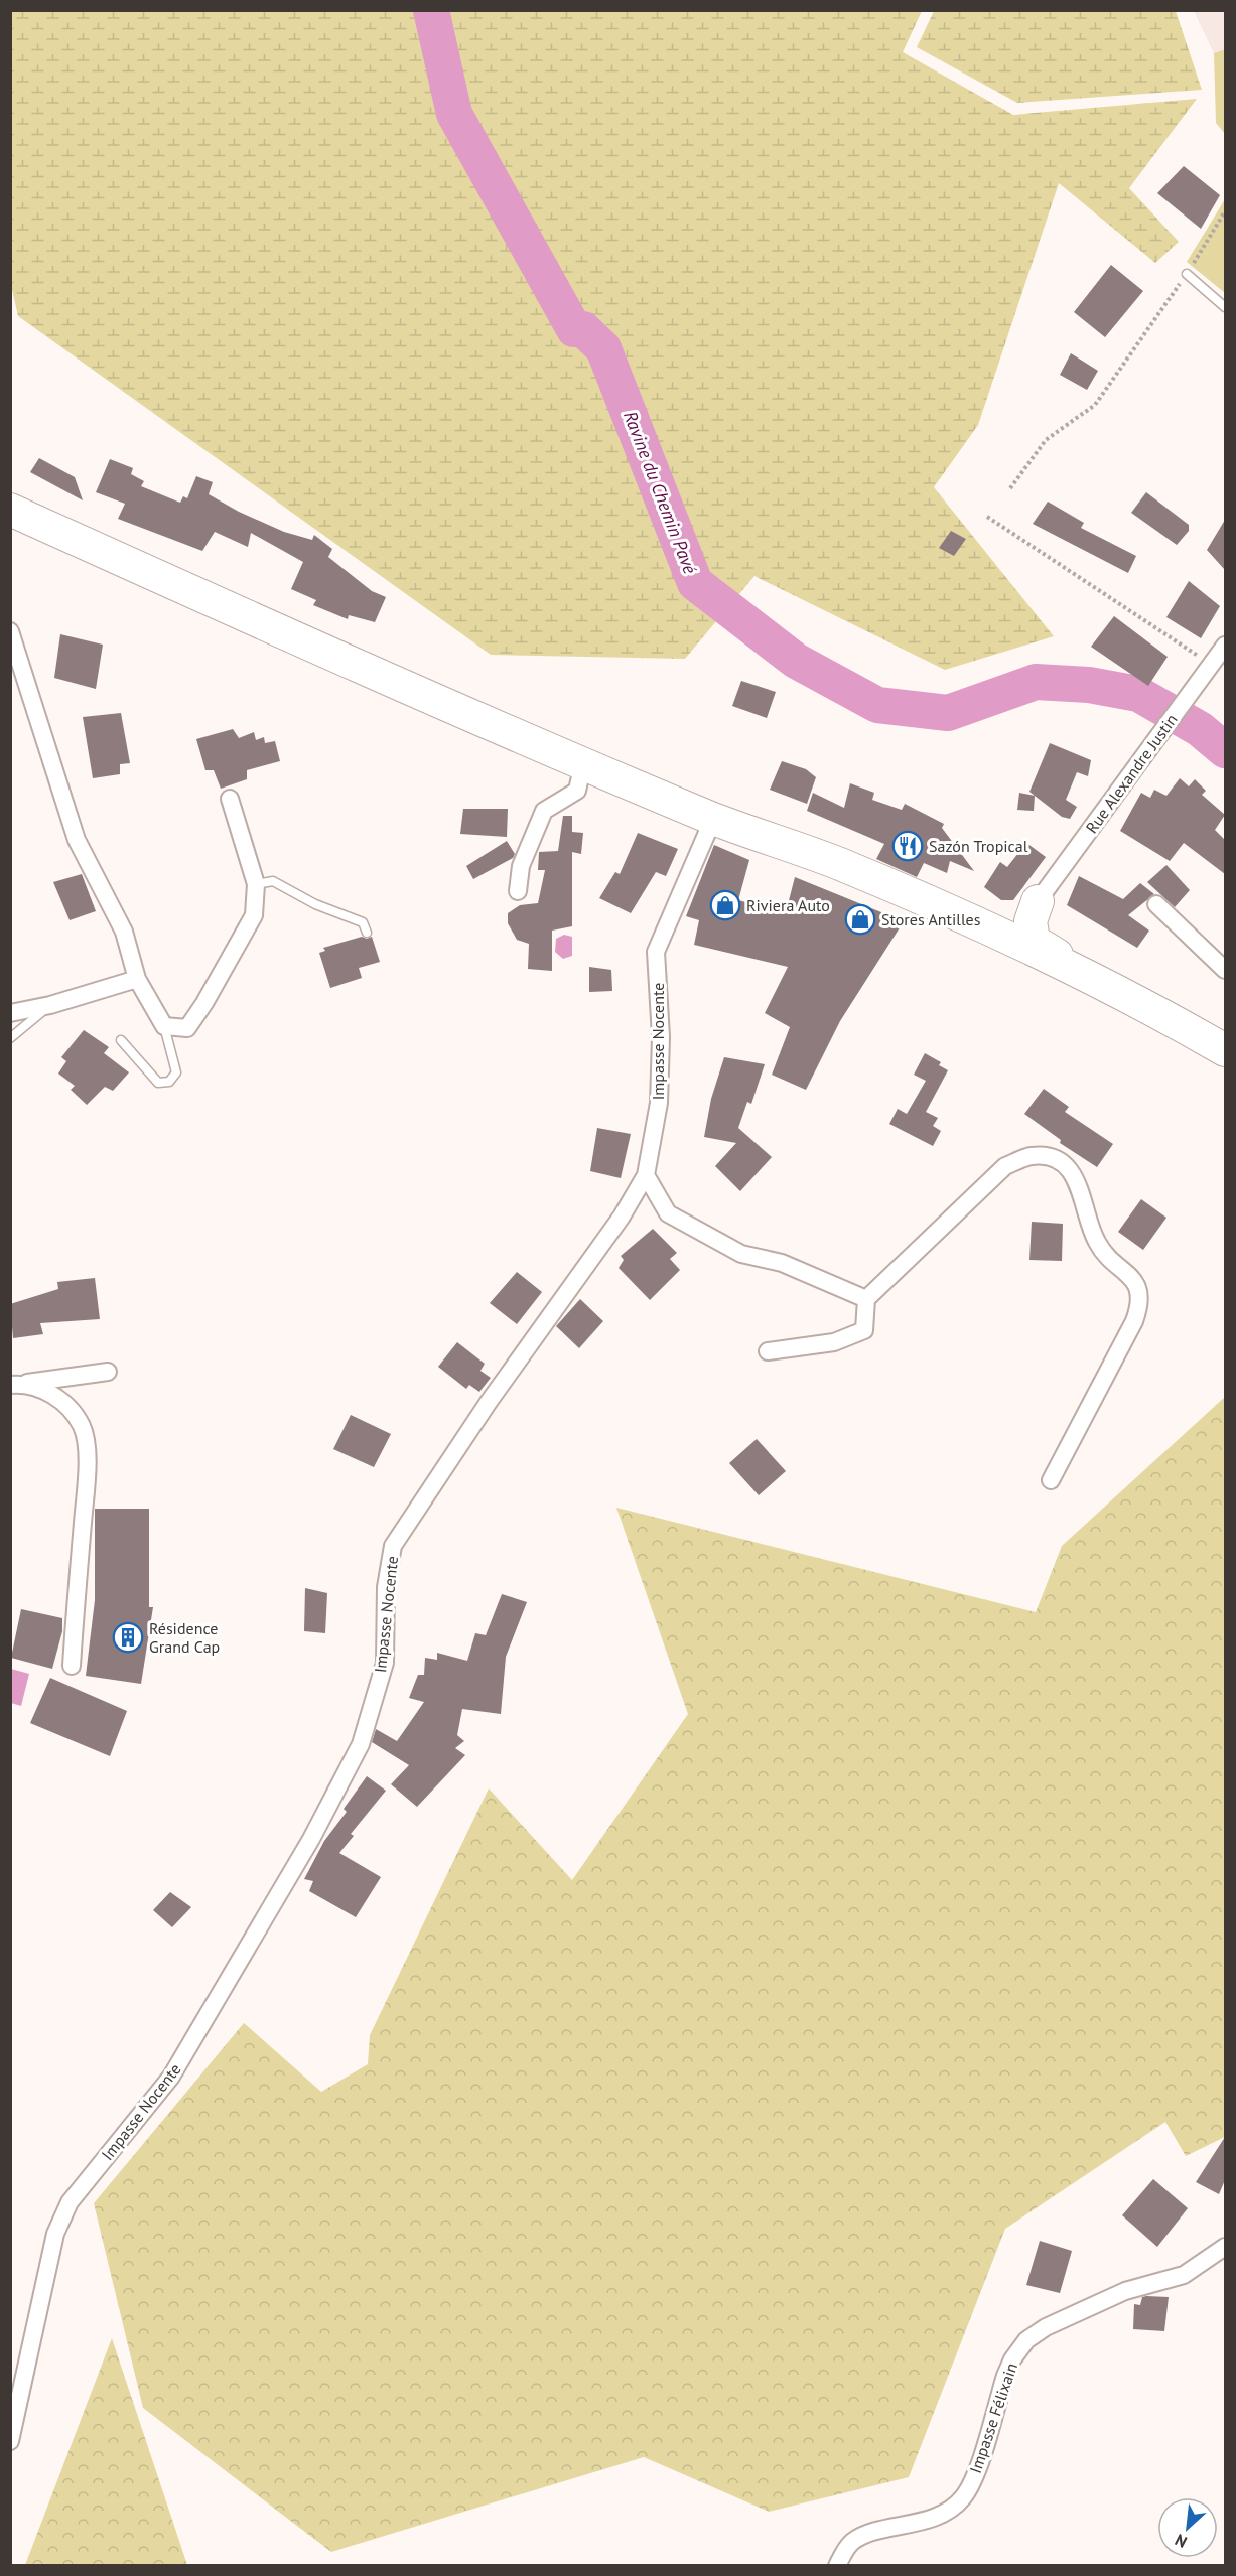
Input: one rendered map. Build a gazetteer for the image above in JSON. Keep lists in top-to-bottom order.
{
  "streets": {
    "street": ["Rue Alexandre Justin", "Impasse Nocente", "Impasse Félixain"]
  },
  "water": ["Ravine du Chemin Pavé"],
  "places": {
    "restaurant": ["Sazón Tropical"],
    "shop": ["Riviera Auto", "Stores Antilles"],
    "building": ["Résidence Grand Cap"]
  },
  "north": "bottom left"
}
